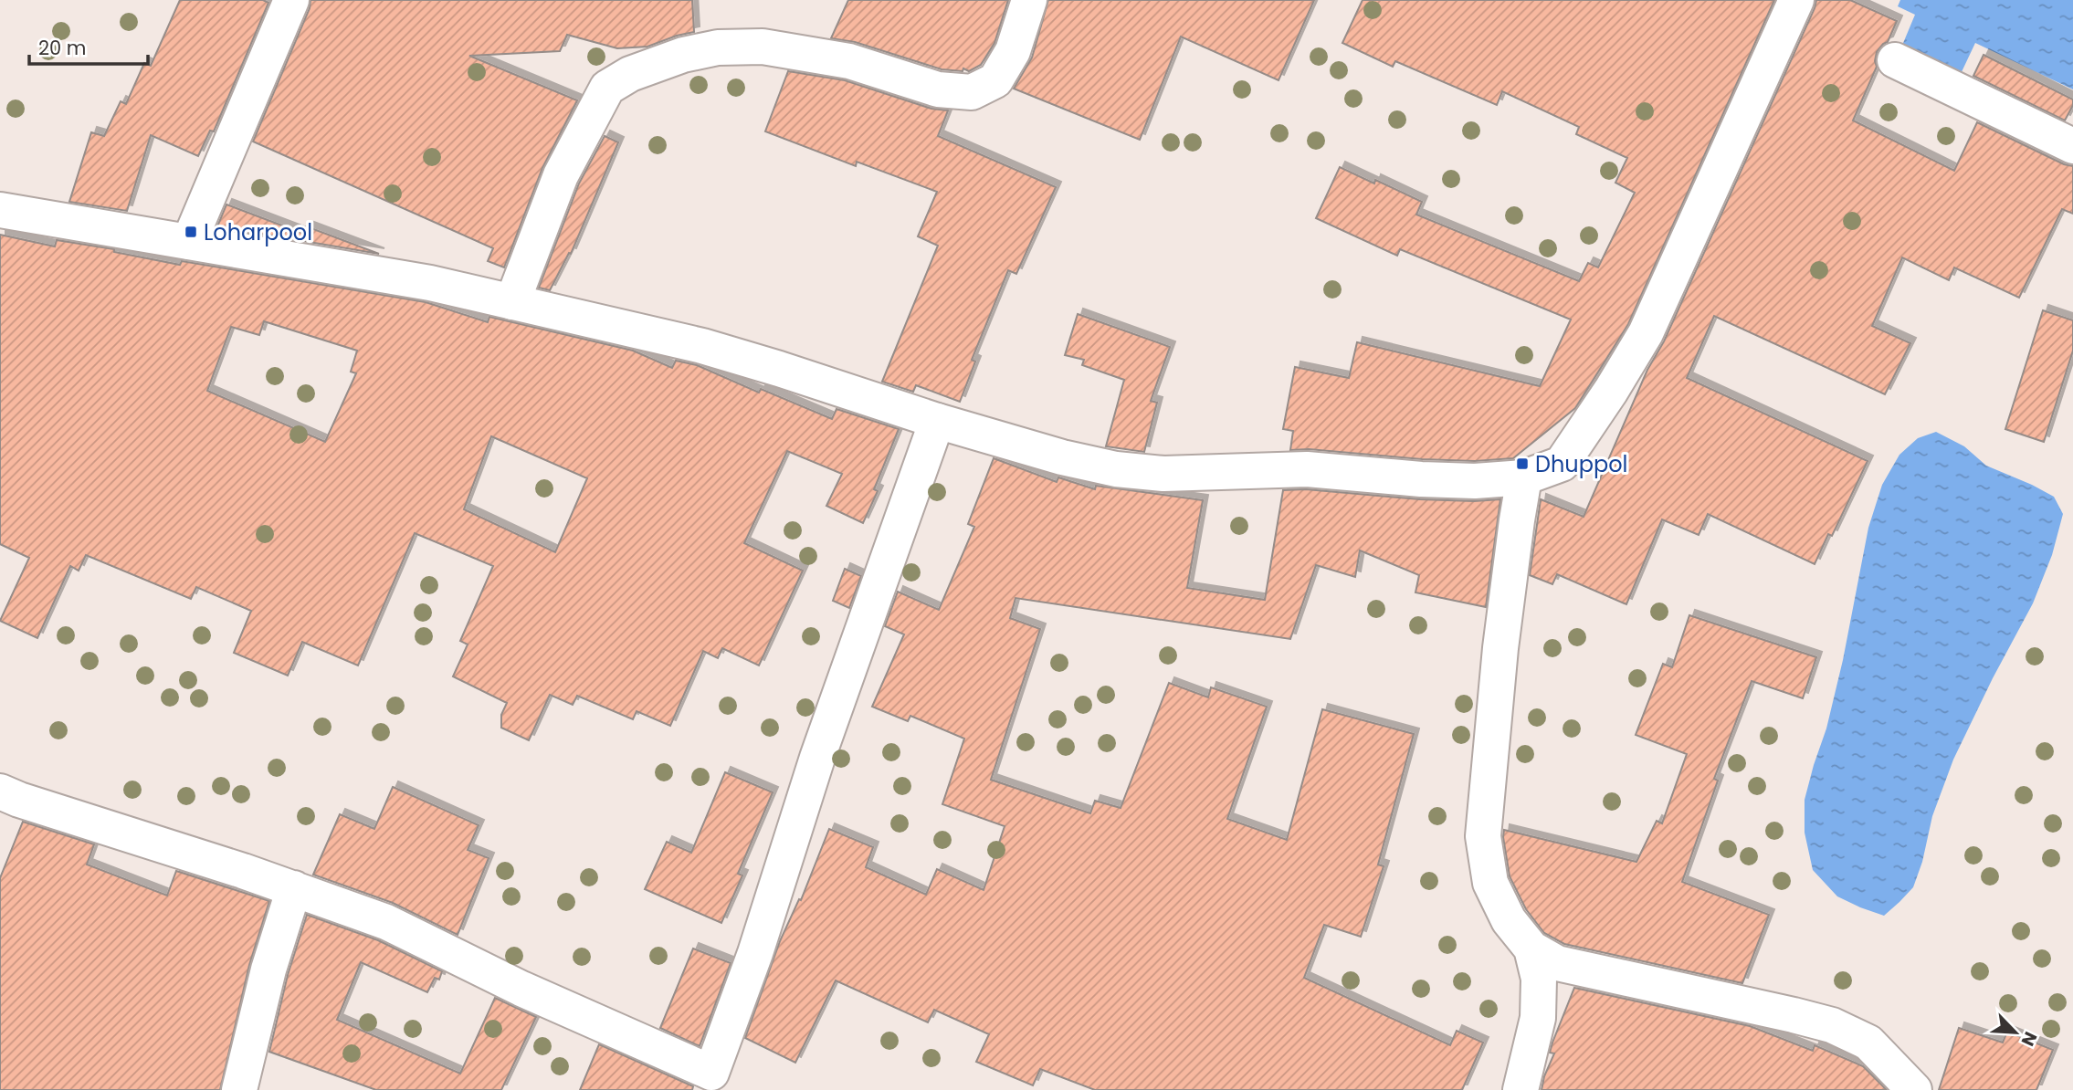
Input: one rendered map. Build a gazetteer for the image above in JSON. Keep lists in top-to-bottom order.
{
  "places": {
    "transit": ["Loharpool", "Dhuppol"]
  },
  "scale_bar": "20 m",
  "north": "bottom right"
}
